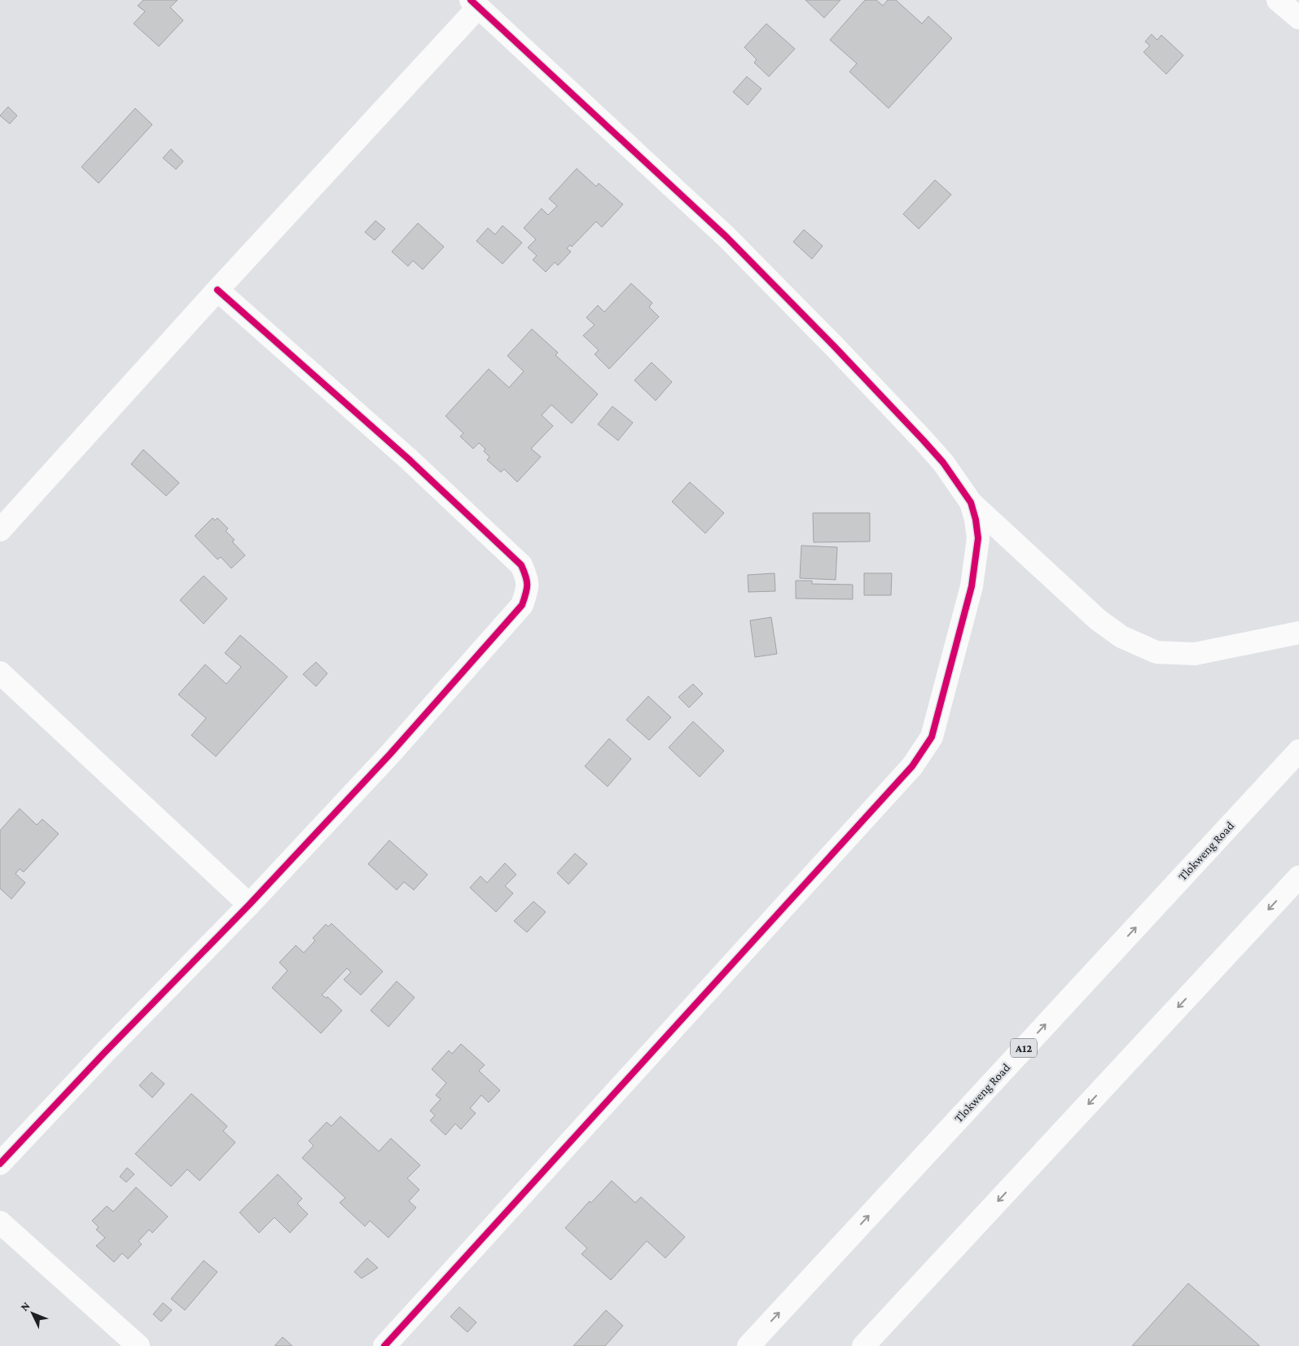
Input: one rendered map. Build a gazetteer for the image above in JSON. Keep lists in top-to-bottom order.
{
  "streets": {
    "street": ["Tlokweng Road", "A12"]
  },
  "north": "top left"
}
